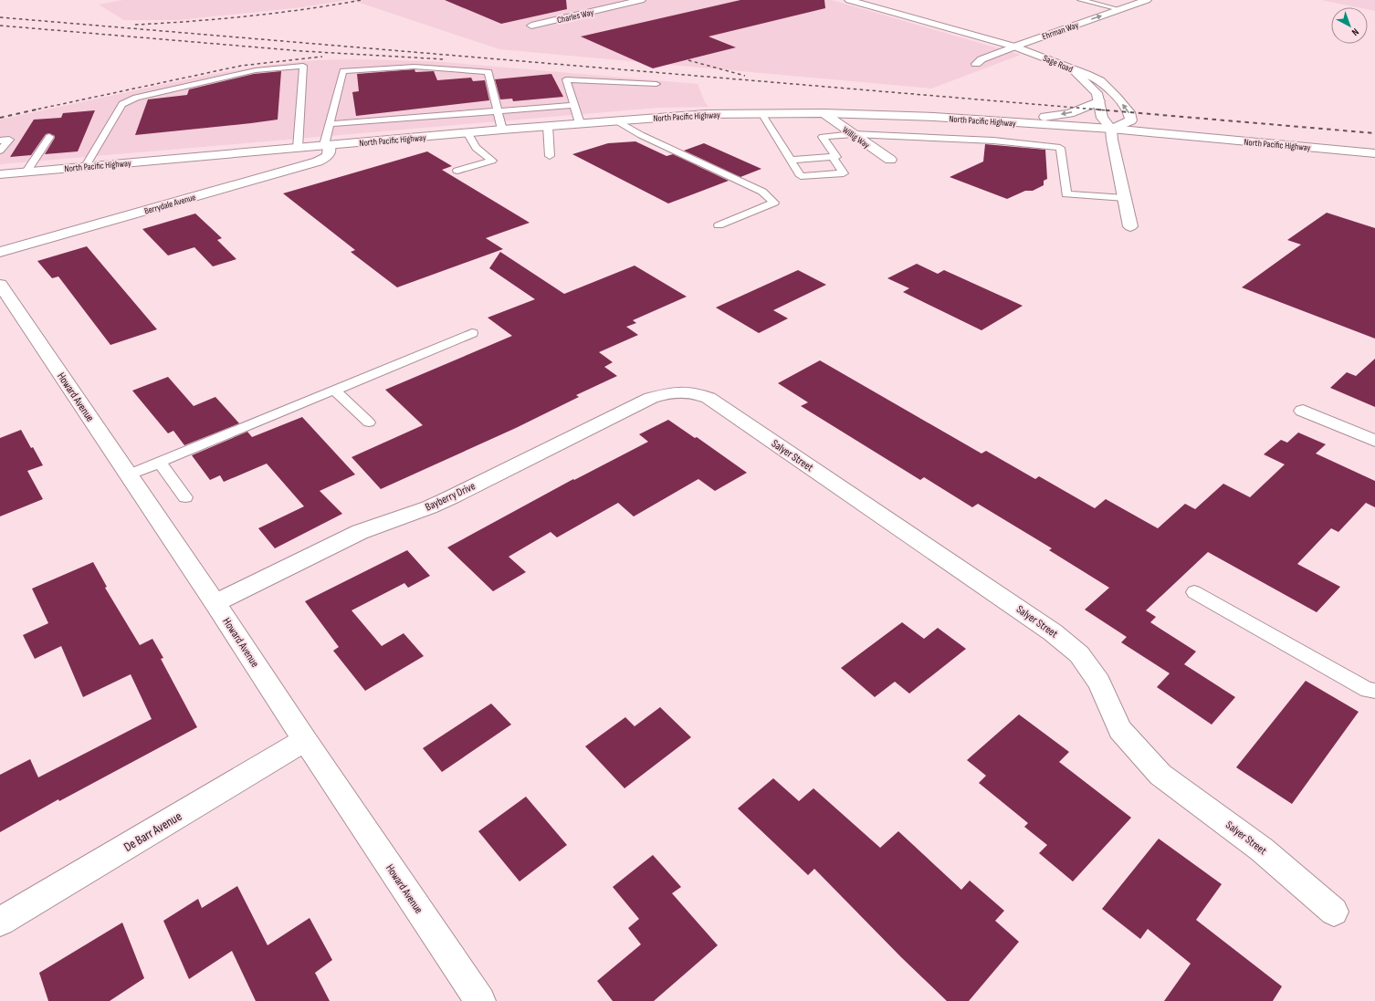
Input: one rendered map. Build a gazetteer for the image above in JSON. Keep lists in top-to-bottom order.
{
  "streets": {
    "street": [
      "Charles Way",
      "Ehrman Way",
      "Sage Road",
      "North Pacific Highway",
      "Willig Way",
      "Berrydale Avenue",
      "Howard Avenue",
      "Salyer Street",
      "Bayberry Drive",
      "De Barr Avenue"
    ]
  },
  "crossings": [
    ["Ehrman Way", "Sage Road"],
    ["Sage Road", "North Pacific Highway"],
    ["North Pacific Highway", "Willig Way"],
    ["North Pacific Highway", "Berrydale Avenue"],
    ["Howard Avenue", "Bayberry Drive"],
    ["Howard Avenue", "De Barr Avenue"],
    ["Salyer Street", "Bayberry Drive"]
  ],
  "north": "bottom right"
}
